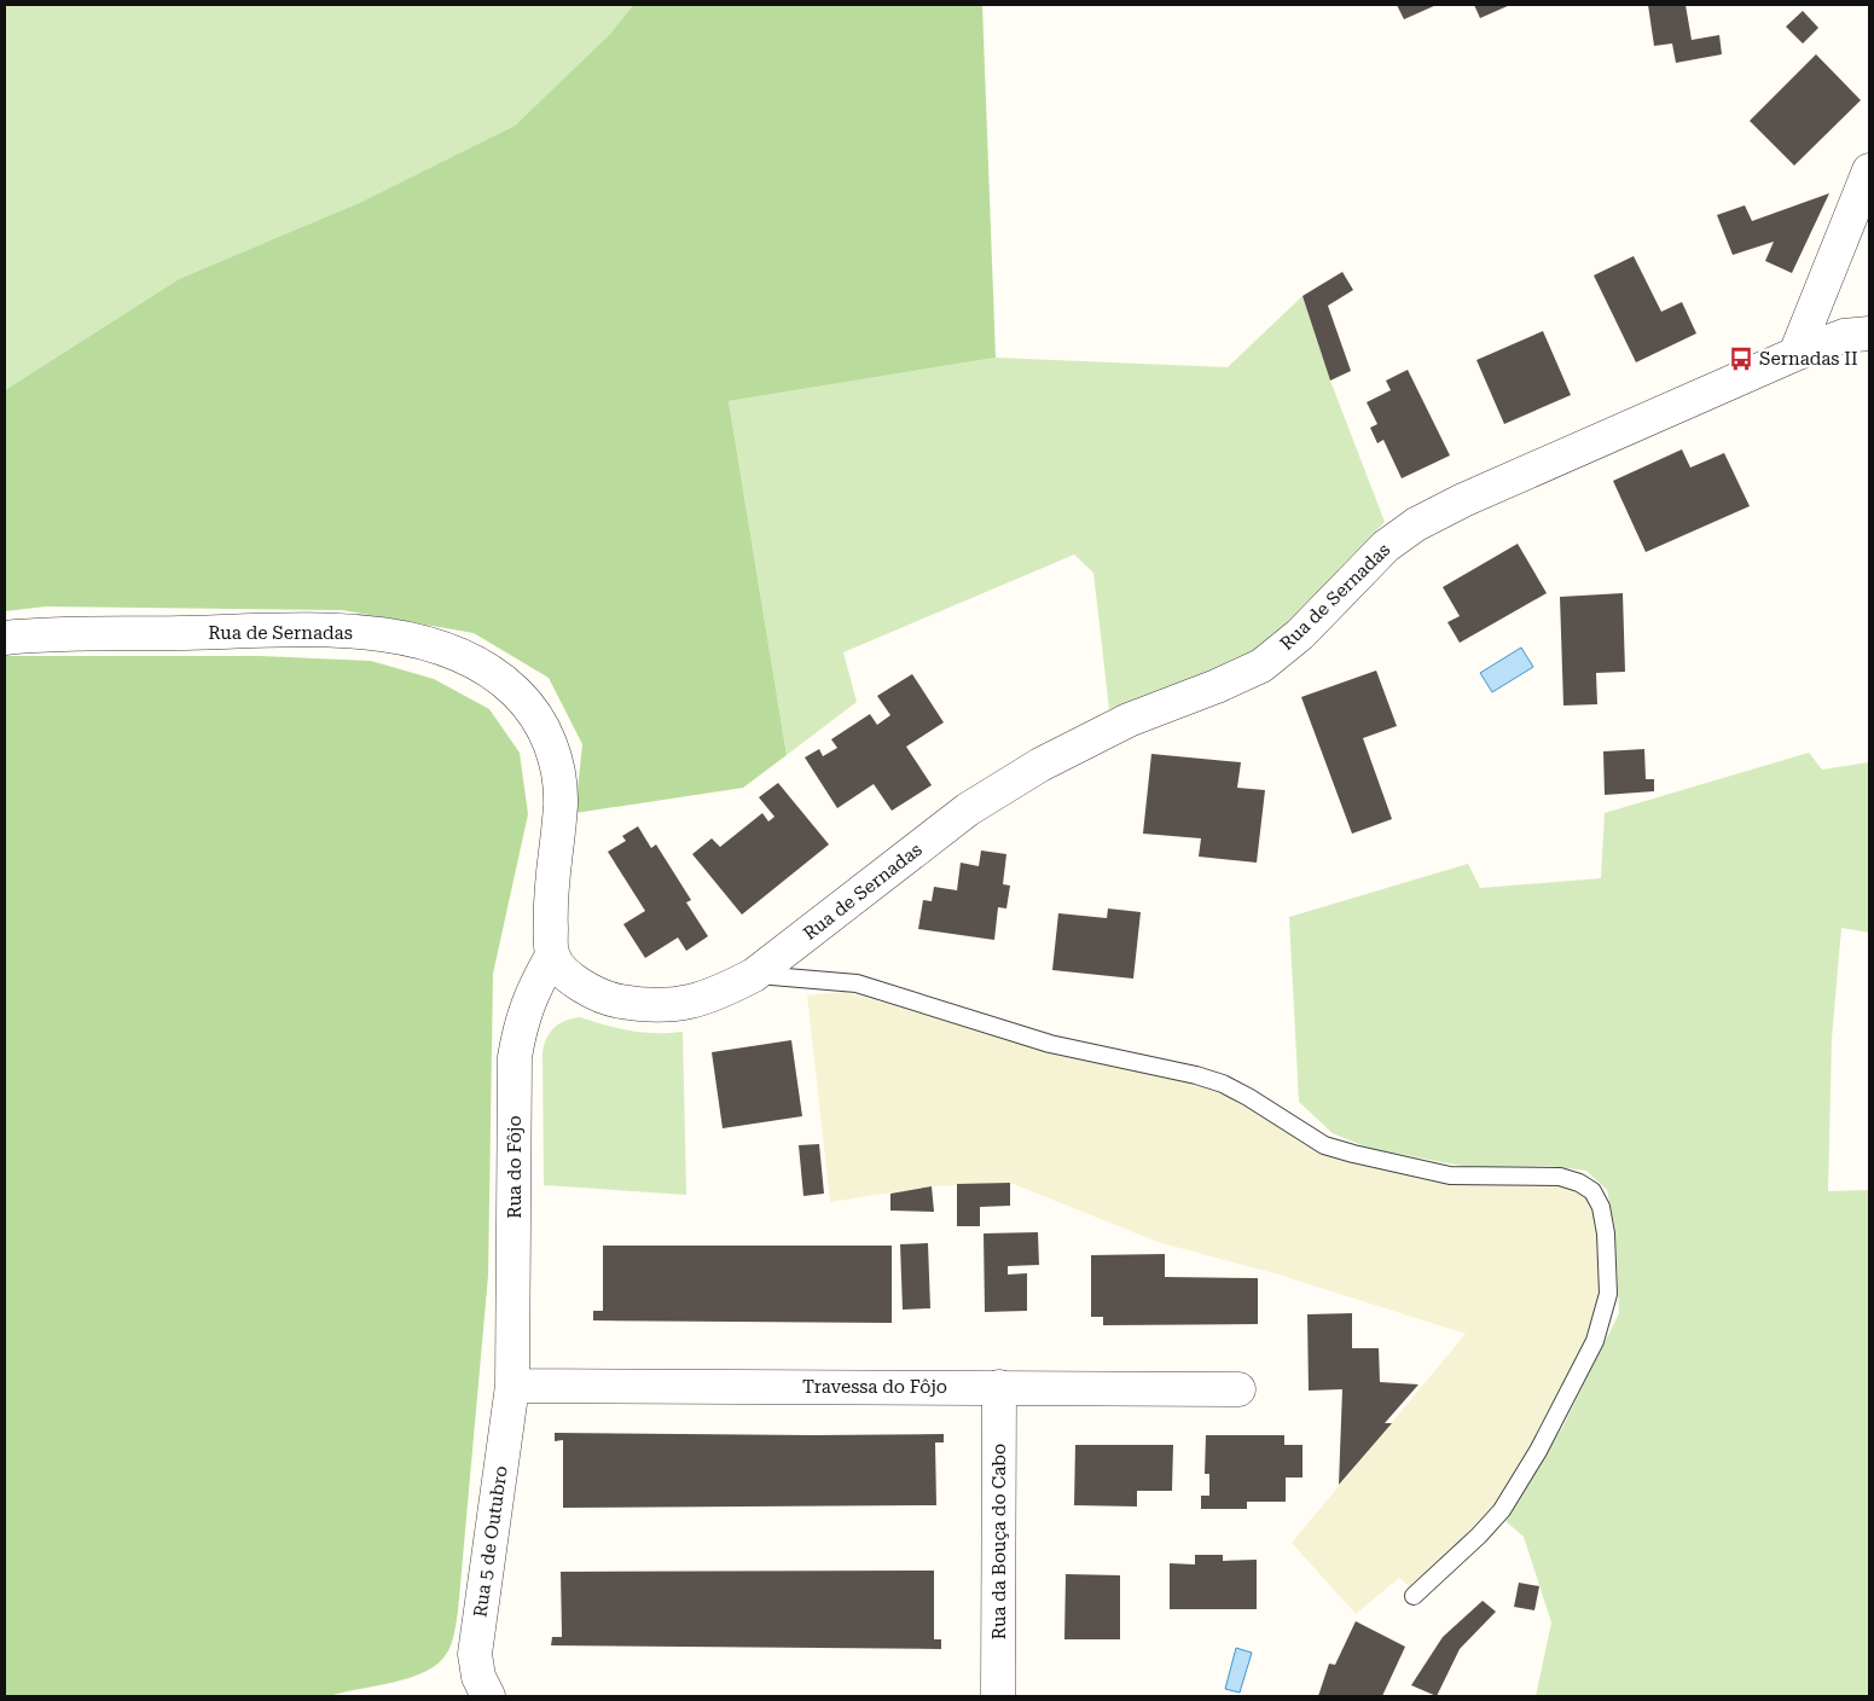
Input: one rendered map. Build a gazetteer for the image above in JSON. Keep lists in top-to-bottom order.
{
  "streets": {
    "street": [
      "Rua de Sernadas",
      "Rua do Fôjo",
      "Travessa do Fôjo",
      "Rua 5 de Outubro",
      "Rua da Bouça do Cabo"
    ]
  },
  "crossings": [
    ["Rua de Sernadas", "Rua do Fôjo"],
    ["Rua do Fôjo", "Travessa do Fôjo"],
    ["Rua do Fôjo", "Rua 5 de Outubro"],
    ["Travessa do Fôjo", "Rua 5 de Outubro"],
    ["Travessa do Fôjo", "Rua da Bouça do Cabo"]
  ],
  "places": {
    "bus stop": ["Sernadas II"]
  }
}
